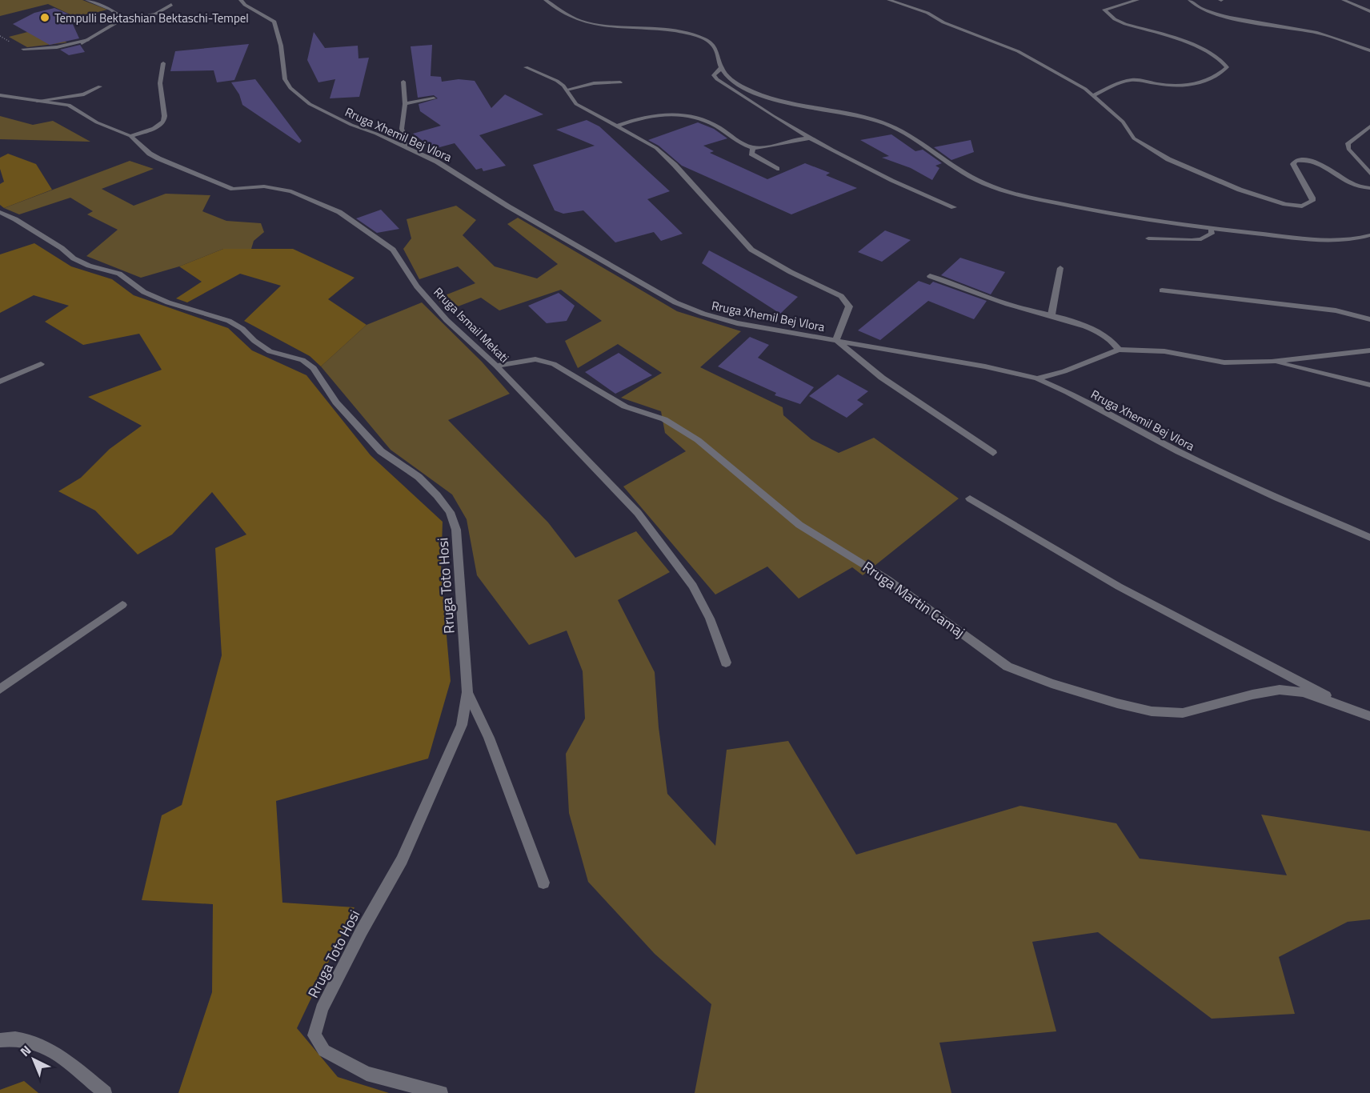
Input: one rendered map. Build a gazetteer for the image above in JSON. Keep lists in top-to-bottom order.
{
  "streets": {
    "street": [
      "Rruga Xhemil Bej Vlora",
      "Rruga Ismail Mekati",
      "Rruga Toto Hosi",
      "Rruga Martin Camaj"
    ]
  },
  "crossings": [
    ["Rruga Ismail Mekati", "Rruga Martin Camaj"]
  ],
  "places": ["Tempulli Bektashian Bektaschi-Tempel"],
  "north": "top left"
}
